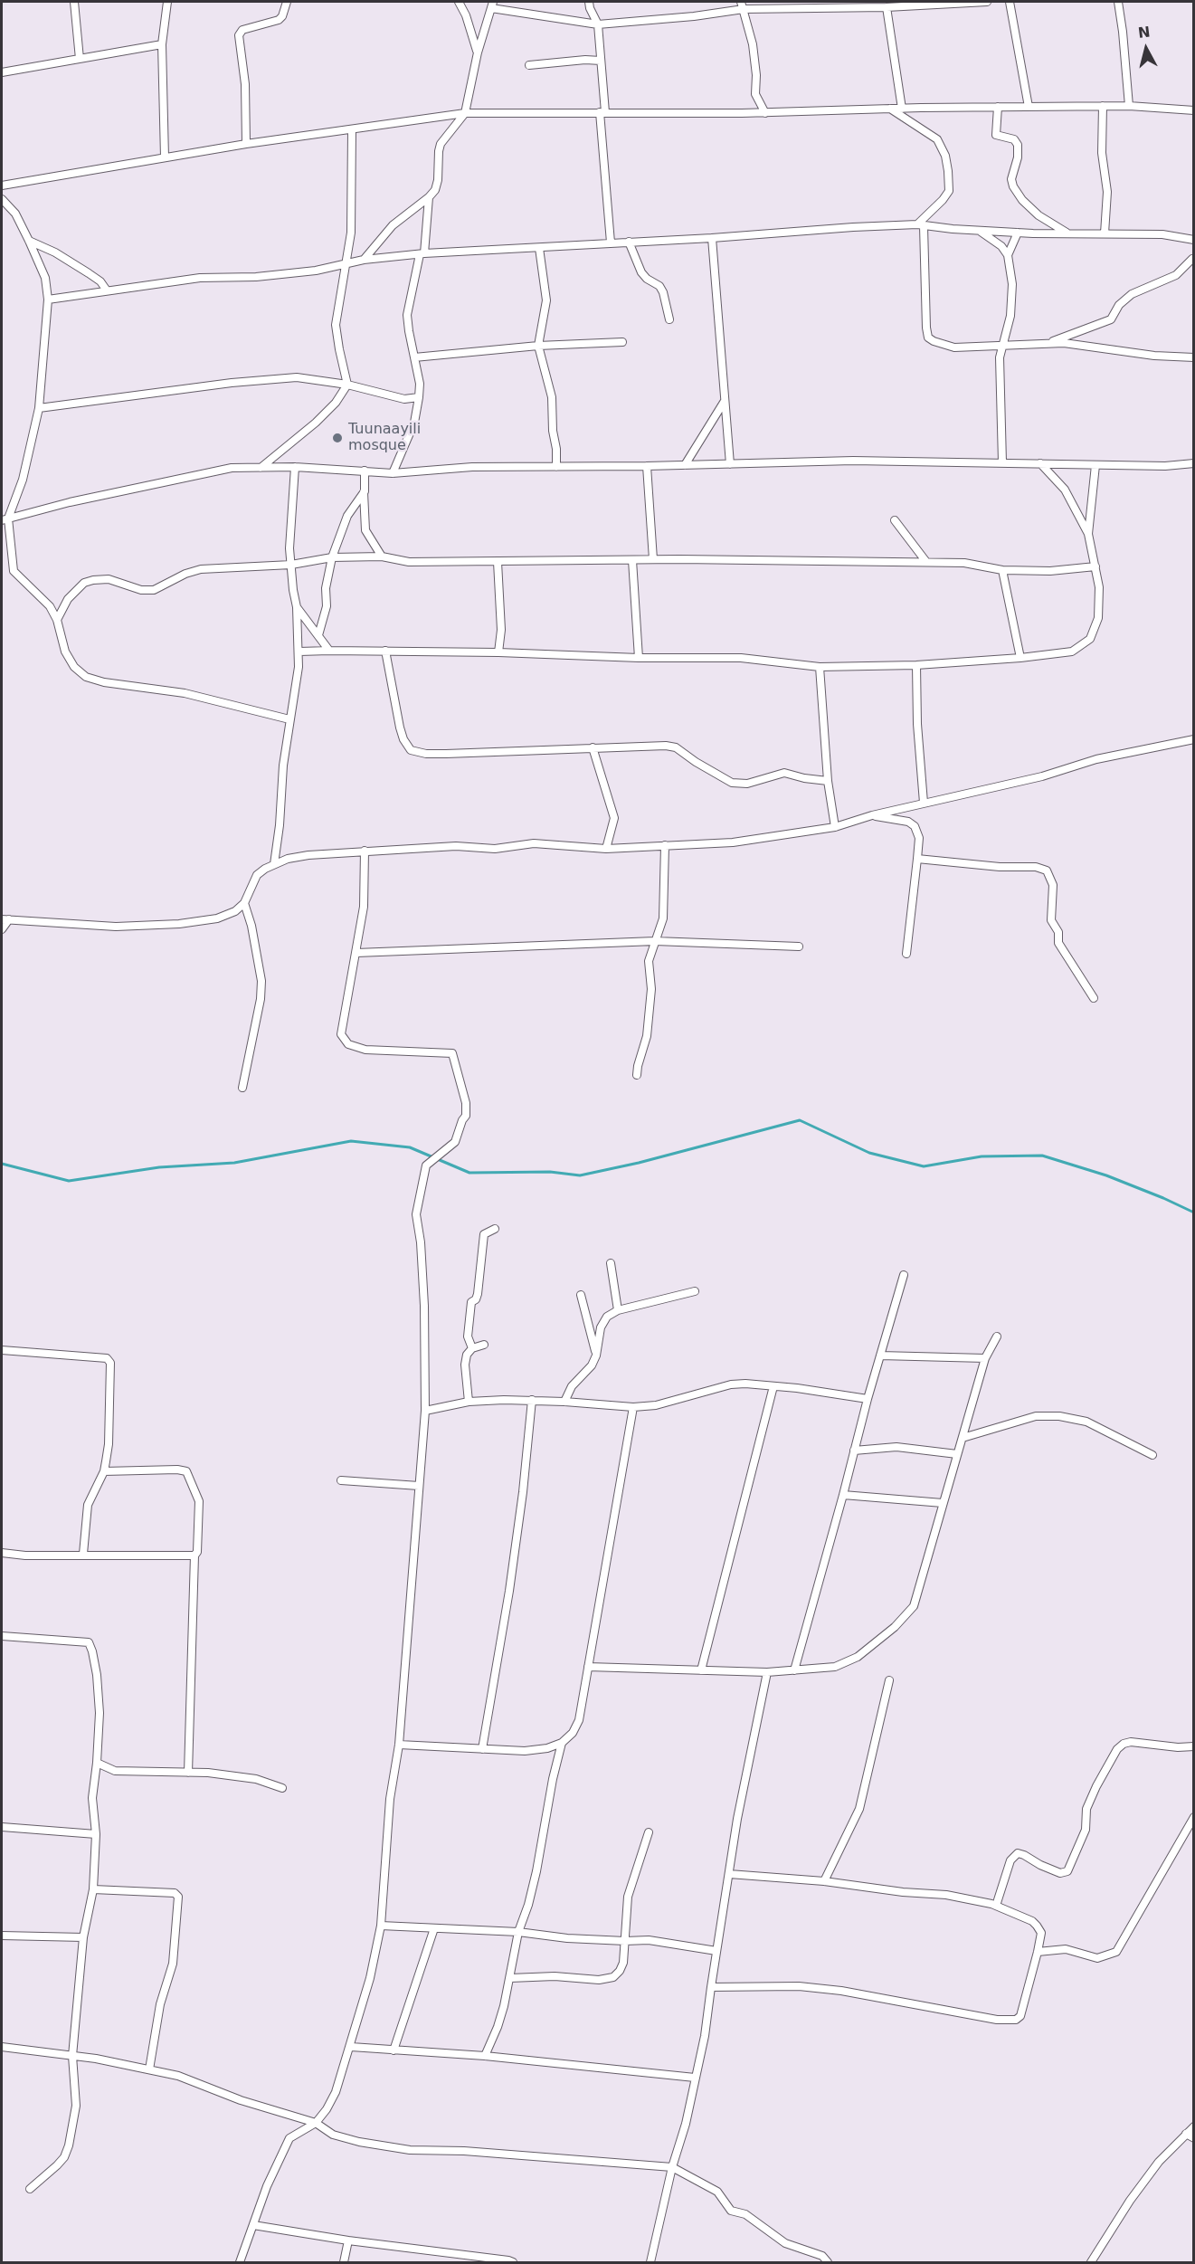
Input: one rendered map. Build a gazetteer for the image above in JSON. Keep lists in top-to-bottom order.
{
  "places": ["Tuunaayili mosque"],
  "north": "top"
}
